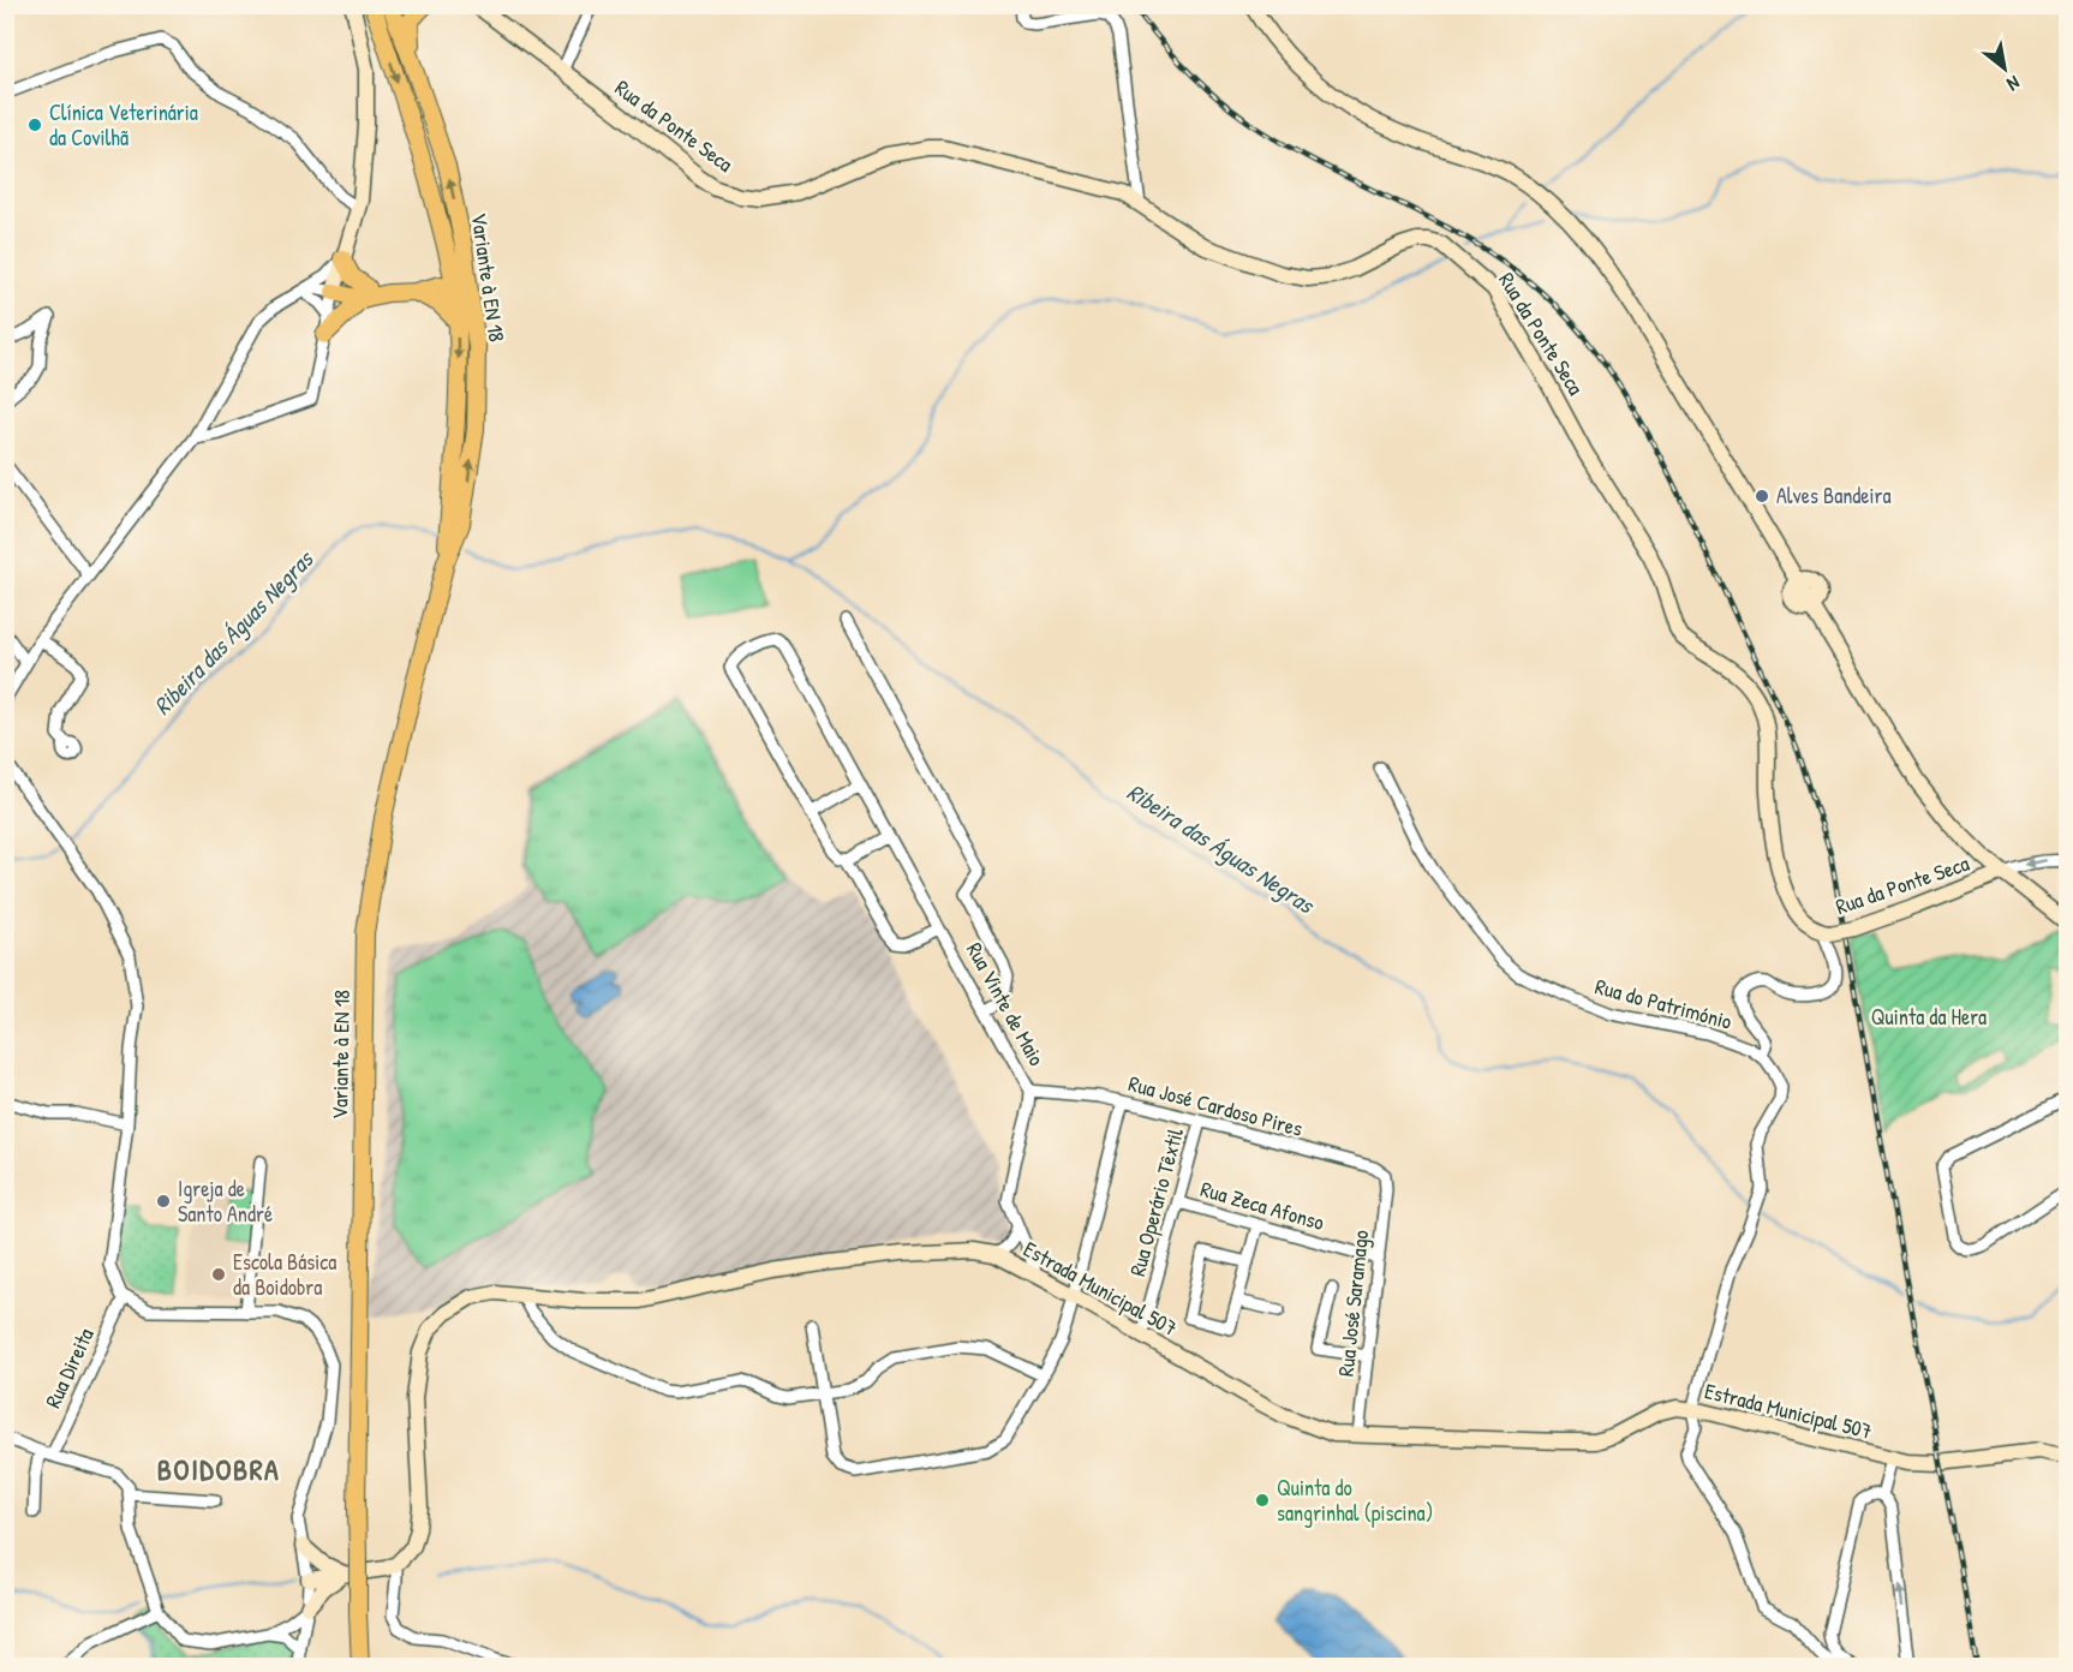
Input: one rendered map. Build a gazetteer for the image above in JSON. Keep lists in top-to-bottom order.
{
  "streets": {
    "main road": ["Variante à EN 18"],
    "street": [
      "Rua da Ponte Seca",
      "Rua Vinte de Maio",
      "Rua do Património",
      "Rua José Cardoso Pires",
      "Rua Operário Têxtil",
      "Rua Zeca Afonso",
      "Estrada Municipal 507",
      "Rua José Saramago",
      "Rua Direita"
    ]
  },
  "crossings": [
    ["Rua Vinte de Maio", "Rua José Cardoso Pires"],
    ["Rua Vinte de Maio", "Estrada Municipal 507"],
    ["Rua do Património", "Estrada Municipal 507"],
    ["Rua José Cardoso Pires", "Rua Operário Têxtil"],
    ["Rua José Cardoso Pires", "Rua José Saramago"],
    ["Rua Operário Têxtil", "Rua Zeca Afonso"],
    ["Rua Operário Têxtil", "Estrada Municipal 507"],
    ["Rua Zeca Afonso", "Rua José Saramago"],
    ["Estrada Municipal 507", "Rua José Saramago"]
  ],
  "districts": ["BOIDOBRA"],
  "water": ["Ribeira das Águas Negras"],
  "parks": ["Quinta da Hera"],
  "places": [
    "Clínica Veterinária da Covilhã",
    "Alves Bandeira",
    "Igreja de Santo André",
    "Escola Básica da Boidobra",
    "Quinta do sangrinhal (piscina)"
  ],
  "north": "bottom right"
}
